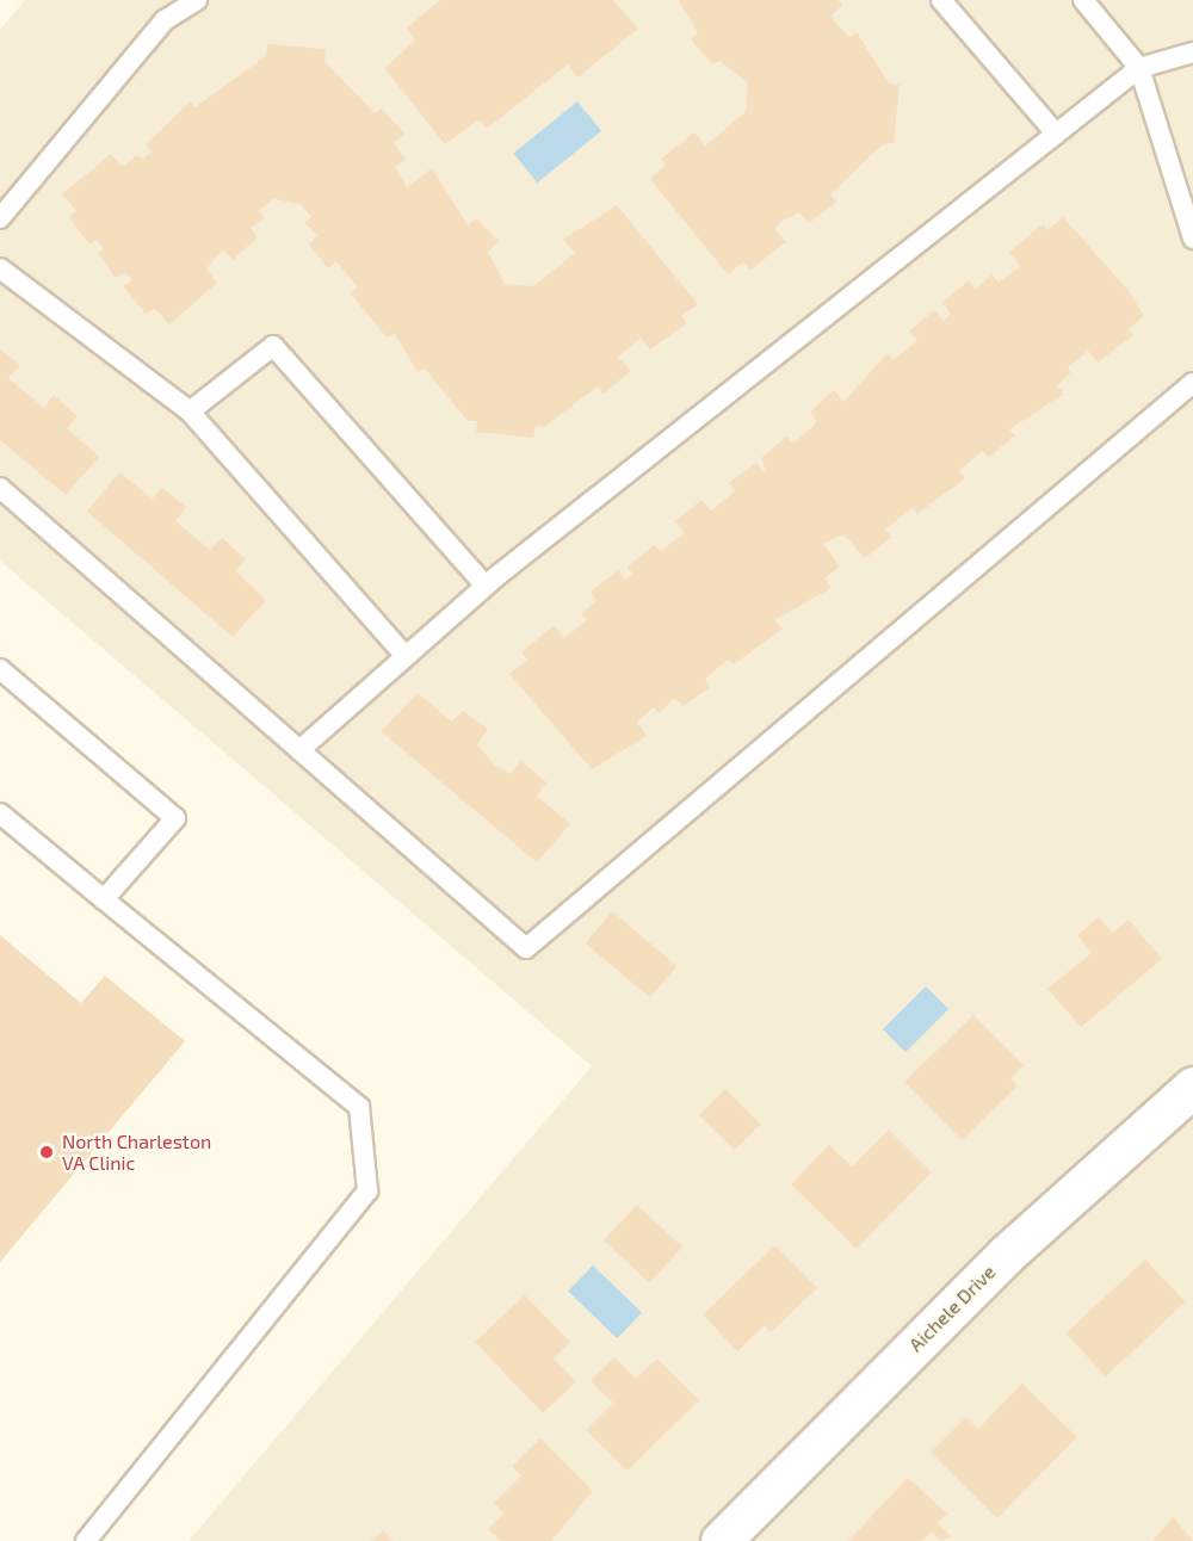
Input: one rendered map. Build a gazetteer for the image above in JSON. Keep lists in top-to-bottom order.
{
  "streets": {
    "street": ["Aichele Drive"]
  },
  "places": ["North Charleston VA Clinic"]
}
